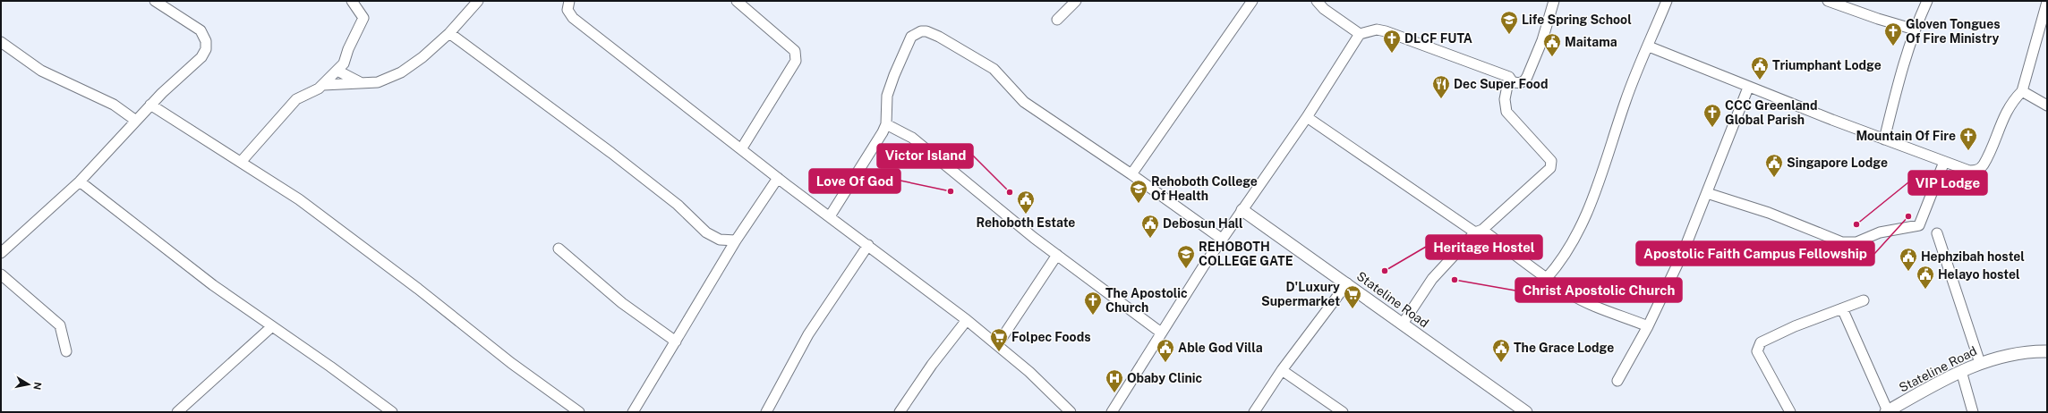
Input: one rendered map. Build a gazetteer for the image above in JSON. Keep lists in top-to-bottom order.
{
  "streets": {
    "street": ["Stateline Road"]
  },
  "places": {
    "school or university": ["Life Spring School", "Rehoboth College Of Health", "REHOBOTH COLLEGE GATE"],
    "church": [
      "Gloven Tongues Of Fire Ministry",
      "DLCF FUTA",
      "CCC Greenland Global Parish",
      "Mountain Of Fire",
      "The Apostolic Church"
    ],
    "public building": [
      "Maitama",
      "Triumphant Lodge",
      "Singapore Lodge",
      "Rehoboth Estate",
      "Debosun Hall",
      "Hephzibah hostel",
      "Helayo hostel",
      "Able God Villa",
      "The Grace Lodge"
    ],
    "restaurant": ["Dec Super Food"],
    "other": [
      "Love Of God",
      "Victor Island",
      "Apostolic Faith Campus Fellowship",
      "VIP Lodge",
      "Heritage Hostel",
      "Christ Apostolic Church"
    ],
    "supermarket": ["D'Luxury Supermarket", "Folpec Foods"],
    "hospital": ["Obaby Clinic"]
  },
  "north": "right"
}
